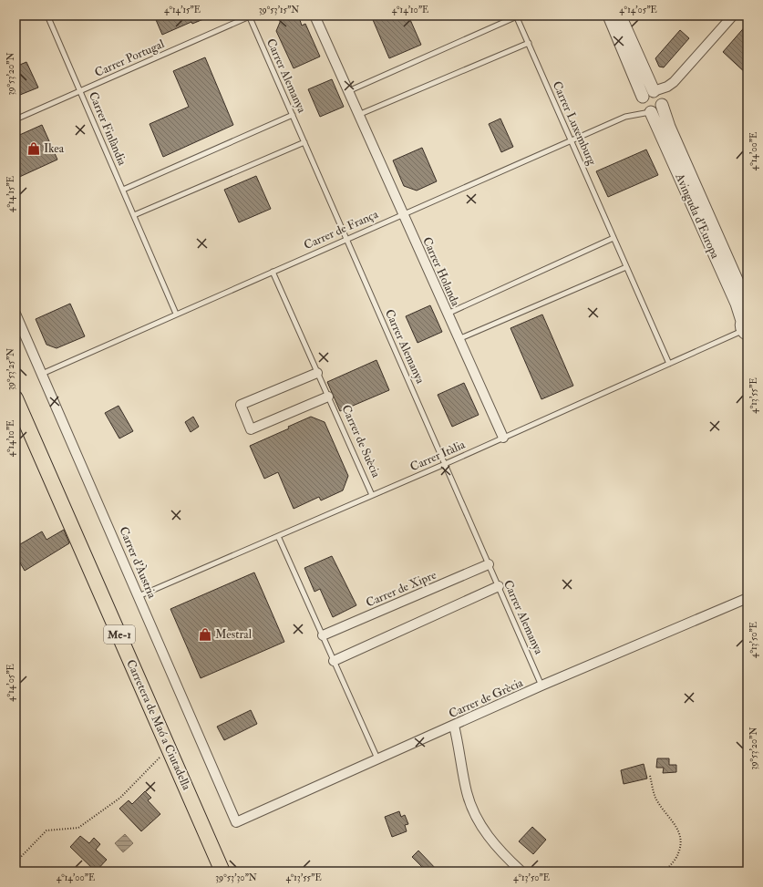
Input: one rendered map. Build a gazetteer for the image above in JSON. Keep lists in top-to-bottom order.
{
  "streets": {
    "main road": ["Me-1", "Carretera de Maó a Ciutadella"],
    "street": [
      "Avinguda d'Europa",
      "Carrer Holanda",
      "Carrer de Suècia",
      "Carrer d'Àustria",
      "Carrer de Xipre",
      "Carrer de Grècia"
    ],
    "lane": [
      "Carrer Portugal",
      "Carrer Alemanya",
      "Carrer Luxemburg",
      "Carrer Finlàndia",
      "Carrer de França",
      "Carrer Itàlia"
    ]
  },
  "crossings": [
    ["Carrer Portugal", "Carrer Alemanya"],
    ["Carrer Portugal", "Carrer Finlàndia"],
    ["Carrer Alemanya", "Carrer de França"],
    ["Carrer Alemanya", "Carrer Itàlia"],
    ["Carrer Alemanya", "Carrer de Xipre"],
    ["Carrer Alemanya", "Carrer de Grècia"],
    ["Carrer Luxemburg", "Carrer de França"],
    ["Carrer Luxemburg", "Carrer Itàlia"],
    ["Carrer Finlàndia", "Carrer de França"],
    ["Avinguda d'Europa", "Carrer de França"],
    ["Avinguda d'Europa", "Carrer Itàlia"],
    ["Carrer de França", "Carrer Holanda"],
    ["Carrer de França", "Carrer de Suècia"],
    ["Carrer de França", "Carrer d'Àustria"],
    ["Carrer Holanda", "Carrer Itàlia"],
    ["Carrer de Suècia", "Carrer Itàlia"],
    ["Carrer Itàlia", "Carrer d'Àustria"],
    ["Carrer d'Àustria", "Carrer de Grècia"]
  ],
  "places": {
    "shop": ["Ikea", "Mestral"]
  },
  "coordinates": [
    "4°14'15\"E",
    "39°53'15\"N",
    "4°14'10\"E",
    "4°14'05\"E",
    "39°53'20\"N",
    "4°14'00\"E",
    "39°53'25\"N",
    "4°13'55\"E",
    "4°13'50\"E",
    "39°53'30\"N"
  ]
}
